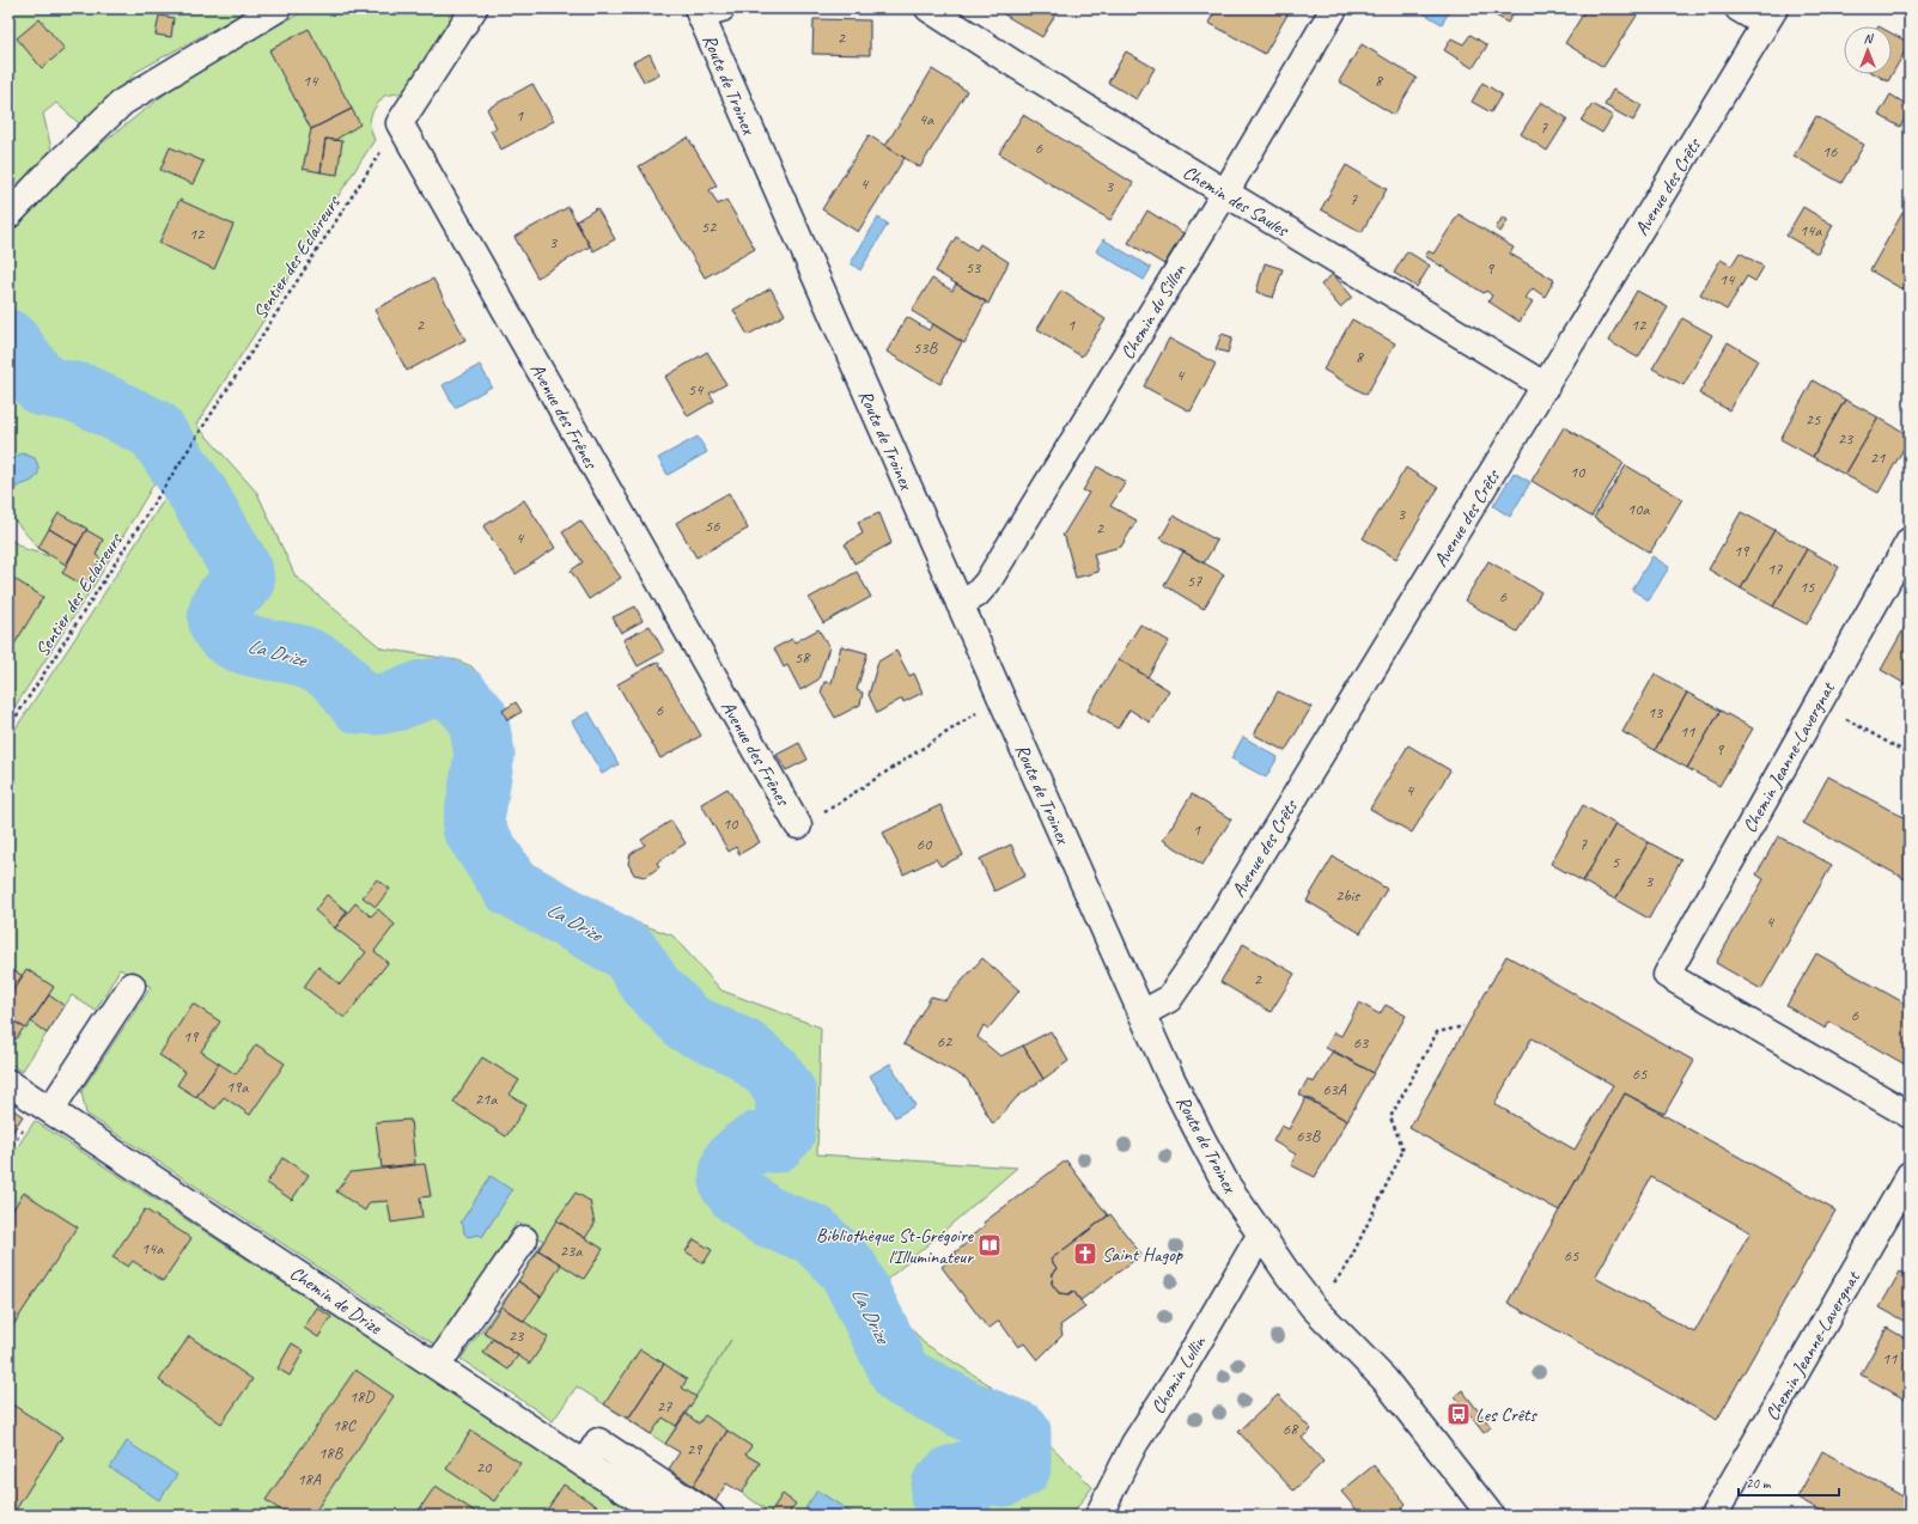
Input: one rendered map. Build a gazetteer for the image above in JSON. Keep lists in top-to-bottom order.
{
  "streets": {
    "street": [
      "Route de Troinex",
      "Avenue des Crêts",
      "Chemin des Saules",
      "Chemin du Sillon",
      "Avenue des Frênes",
      "Chemin Jeanne-Lavergnat",
      "Chemin de Drize",
      "Chemin Lullin"
    ],
    "path": ["Sentier des Eclaireurs"]
  },
  "crossings": [
    ["Route de Troinex", "Avenue des Crêts"],
    ["Route de Troinex", "Chemin du Sillon"],
    ["Route de Troinex", "Chemin Lullin"],
    ["Avenue des Crêts", "Chemin des Saules"],
    ["Chemin des Saules", "Chemin du Sillon"],
    ["Sentier des Eclaireurs", "Avenue des Frênes"]
  ],
  "water": ["La Drize"],
  "places": {
    "library": ["Bibliothèque St-Grégoire l'Illuminateur"],
    "church": ["Saint Hagop"],
    "bus stop": ["Les Crêts"]
  },
  "house_numbers": [
    "2",
    "14",
    "8",
    "1",
    "4a",
    "7",
    "6",
    "16",
    "4",
    "3",
    "7",
    "52",
    "14a",
    "12",
    "3",
    "53",
    "9",
    "14",
    "2",
    "1",
    "12",
    "53B",
    "8",
    "4",
    "54",
    "25",
    "23",
    "21",
    "10",
    "10a",
    "3",
    "56",
    "2",
    "4",
    "19",
    "17",
    "57",
    "15",
    "6",
    "58",
    "6",
    "13",
    "11",
    "9",
    "4",
    "10",
    "1",
    "60",
    "7",
    "5",
    "3",
    "2bis",
    "4",
    "2",
    "6",
    "19",
    "62",
    "63",
    "65",
    "19a",
    "63A",
    "21a",
    "63B",
    "14a",
    "23a",
    "65",
    "23",
    "11",
    "18D",
    "27",
    "18C",
    "68",
    "29",
    "18B",
    "20",
    "18A"
  ],
  "scale_bar": "20 m",
  "north": "top"
}
